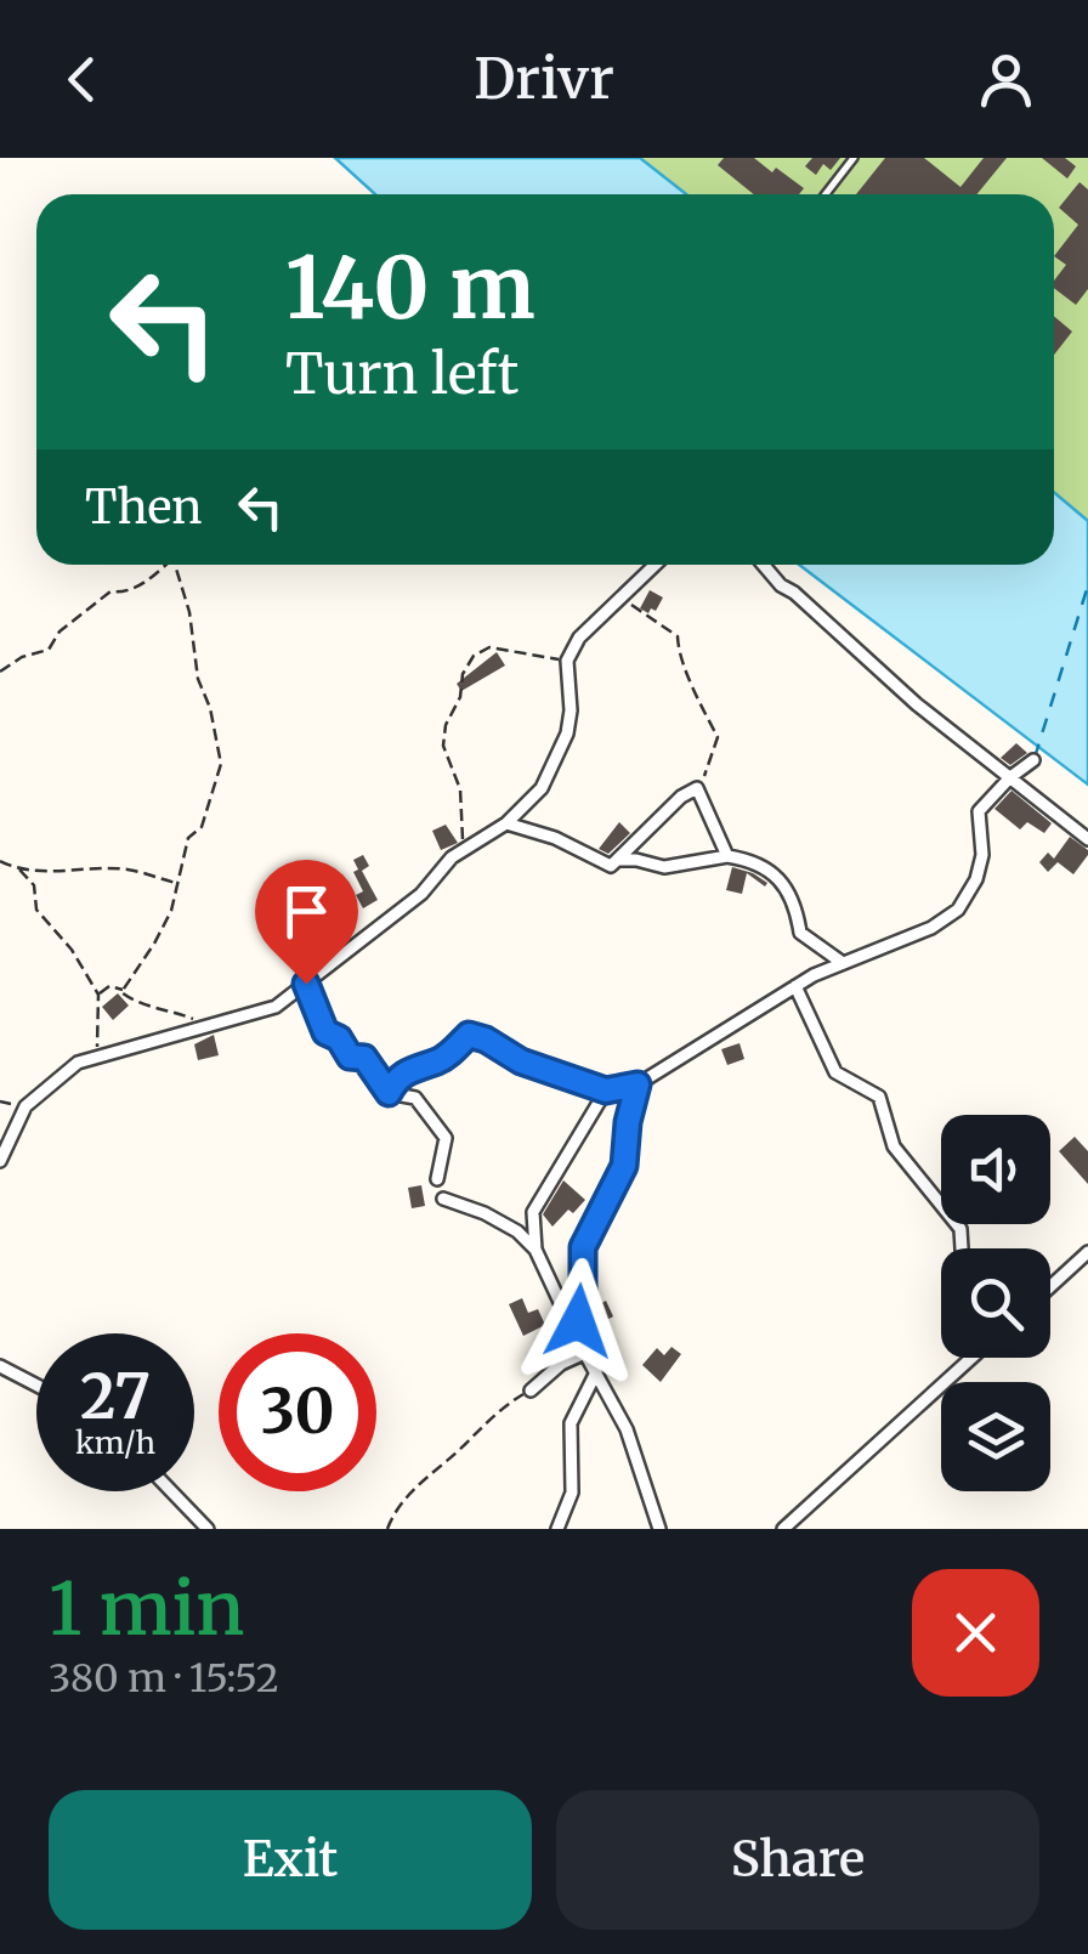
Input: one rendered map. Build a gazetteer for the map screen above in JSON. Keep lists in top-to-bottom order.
{
  "page": {
    "header": "Drivr",
    "turn": ["140 m", "Turn left"],
    "then": "Then",
    "speed": "27 km/h",
    "limit": "30",
    "heading": ["1 min", "380 m · 15:52"],
    "buttons": ["Exit", "Share"]
  }
}
